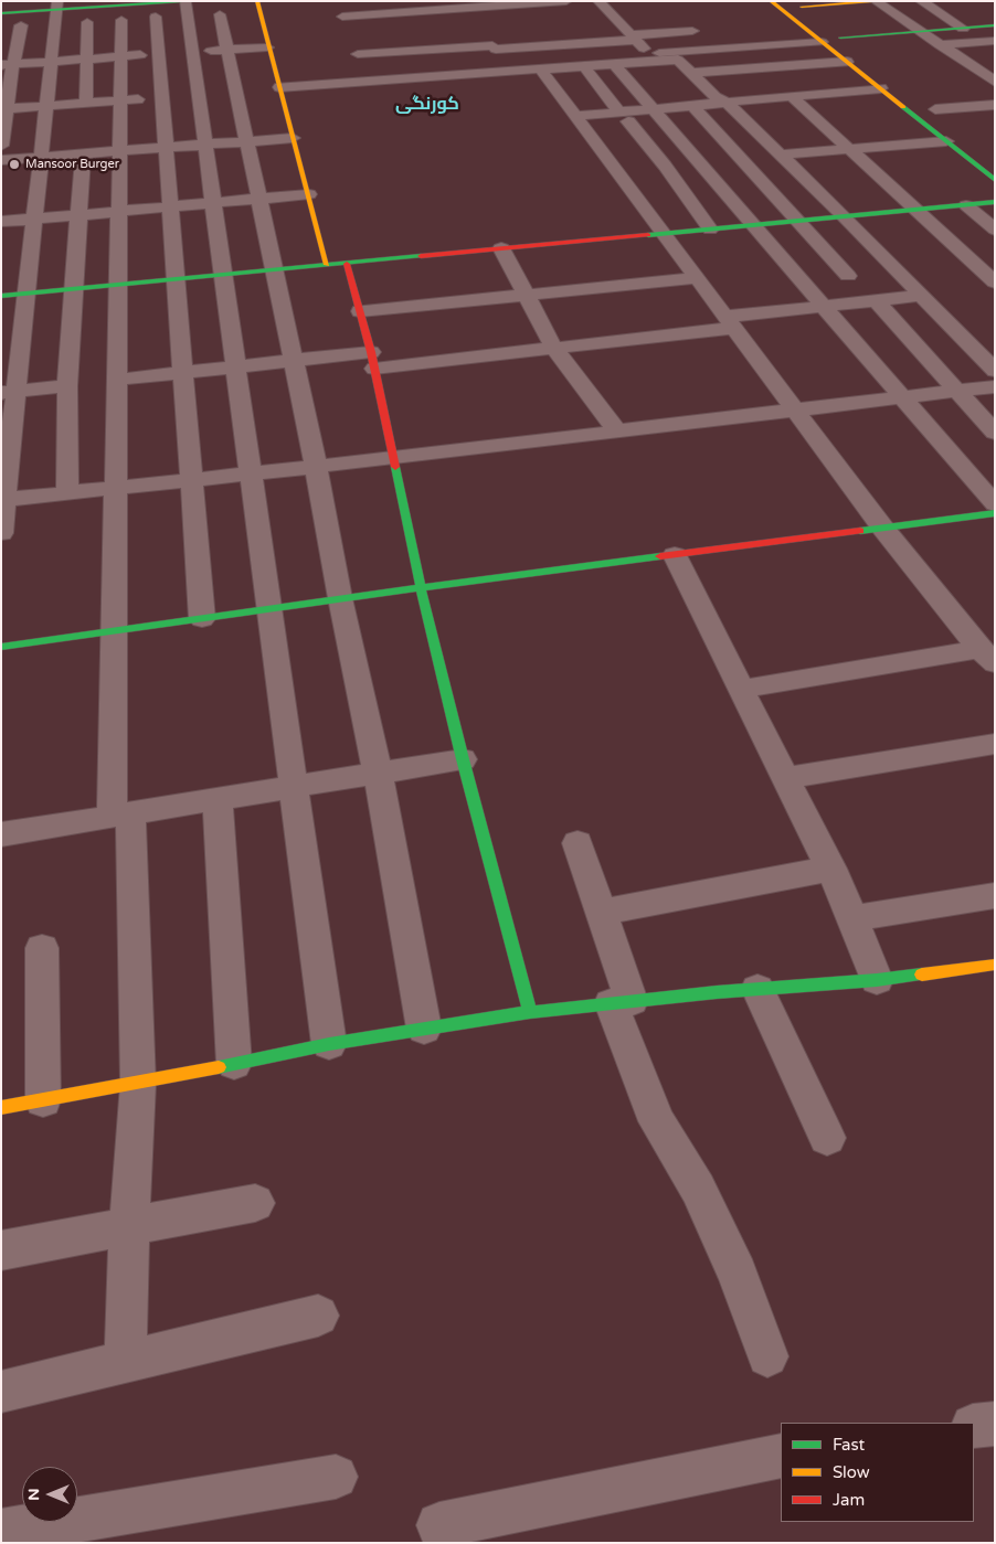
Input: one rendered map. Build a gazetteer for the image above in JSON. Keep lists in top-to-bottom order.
{
  "districts": ["کورنگی"],
  "places": ["Mansoor Burger"],
  "legend": ["Fast", "Slow", "Jam"],
  "north": "left"
}
